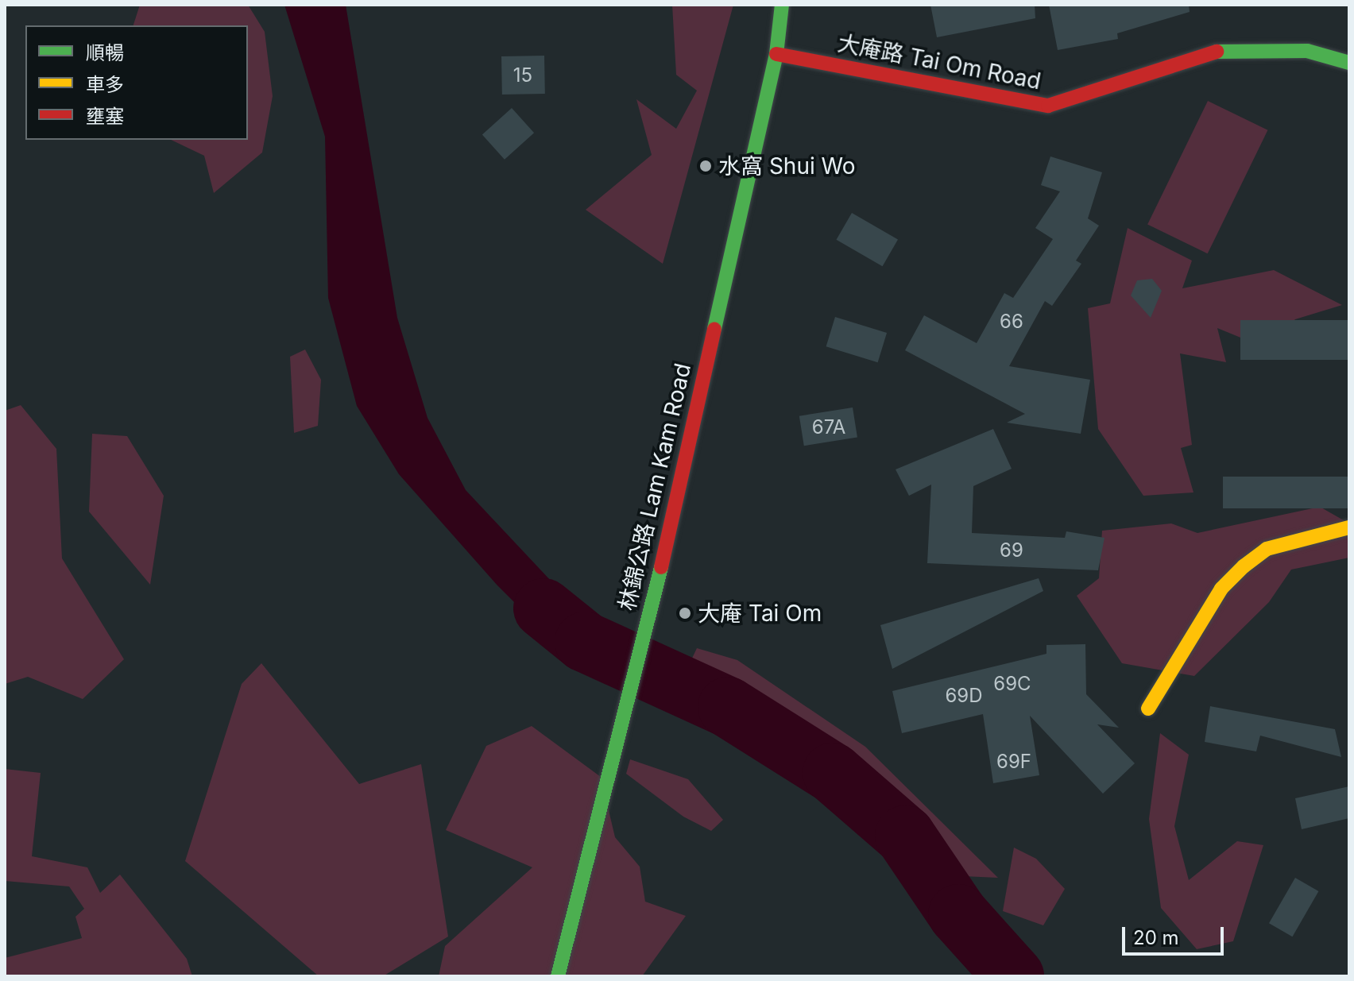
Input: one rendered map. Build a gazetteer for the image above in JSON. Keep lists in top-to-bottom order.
{
  "streets": {
    "main road": ["大庵路 Tai Om Road", "林錦公路 Lam Kam Road"]
  },
  "crossings": [
    ["大庵路 Tai Om Road", "林錦公路 Lam Kam Road"]
  ],
  "places": ["水窩 Shui Wo", "大庵 Tai Om"],
  "house_numbers": [
    "15",
    "66",
    "67A",
    "69",
    "69C",
    "69D",
    "69F"
  ],
  "legend": ["順暢", "車多", "壅塞"],
  "scale_bar": "20 m"
}
